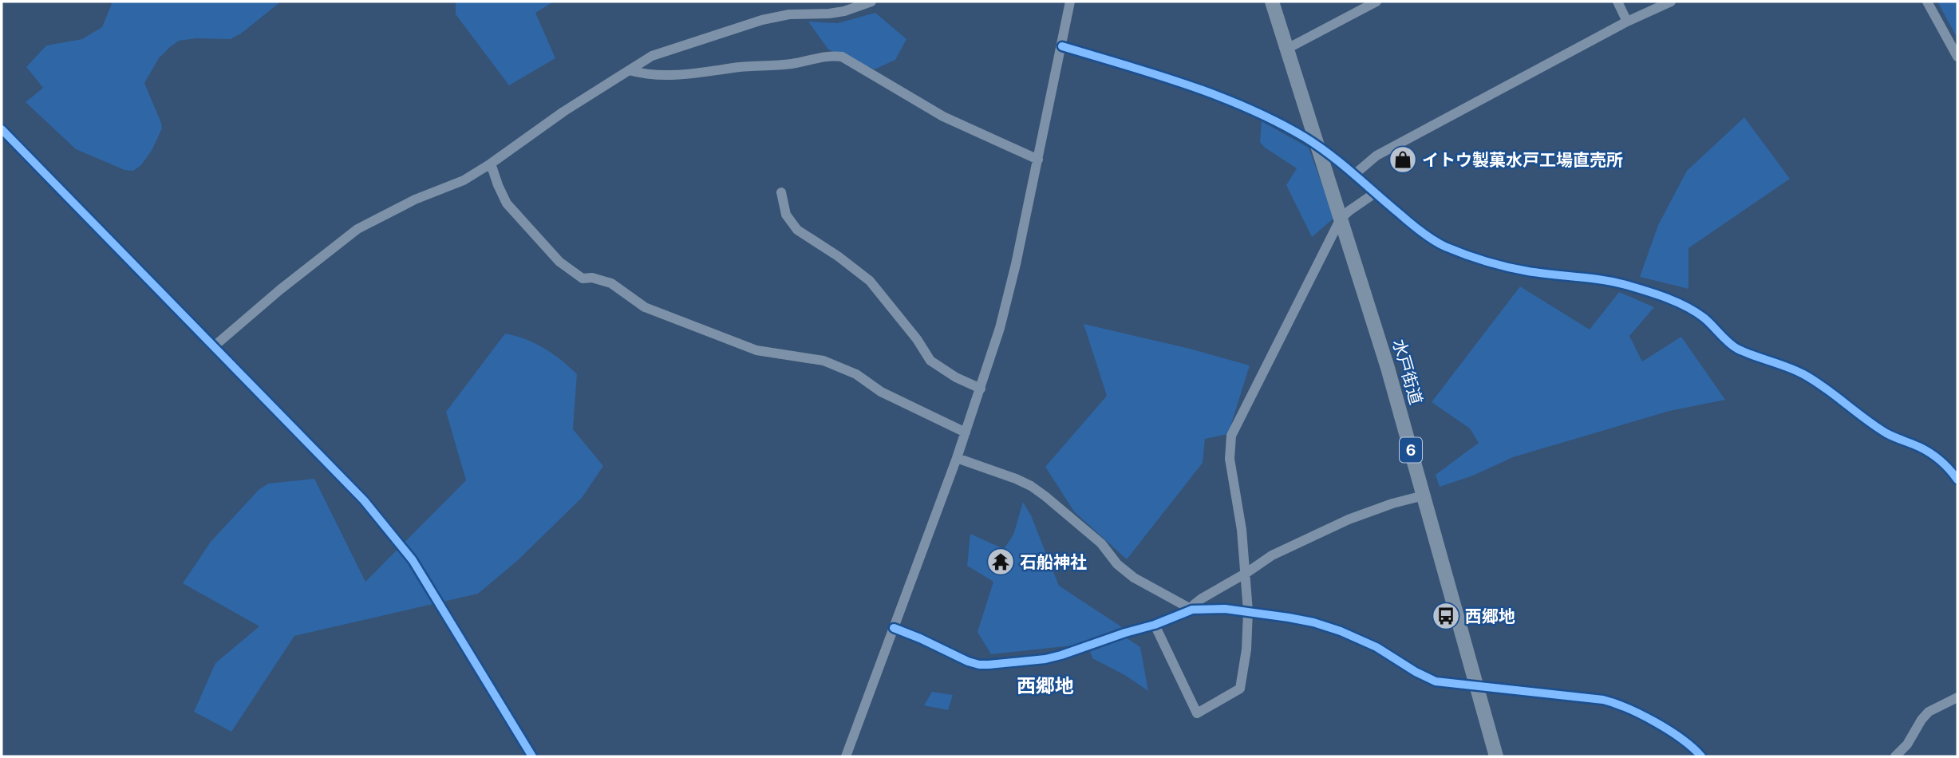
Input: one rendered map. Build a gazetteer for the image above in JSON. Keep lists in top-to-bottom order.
{
  "streets": {
    "highway": ["水戸街道", "6"]
  },
  "districts": ["西郷地"],
  "places": {
    "shop": ["イトウ製菓水戸工場直売所"],
    "temple": ["石船神社"],
    "bus stop": ["西郷地"]
  }
}
